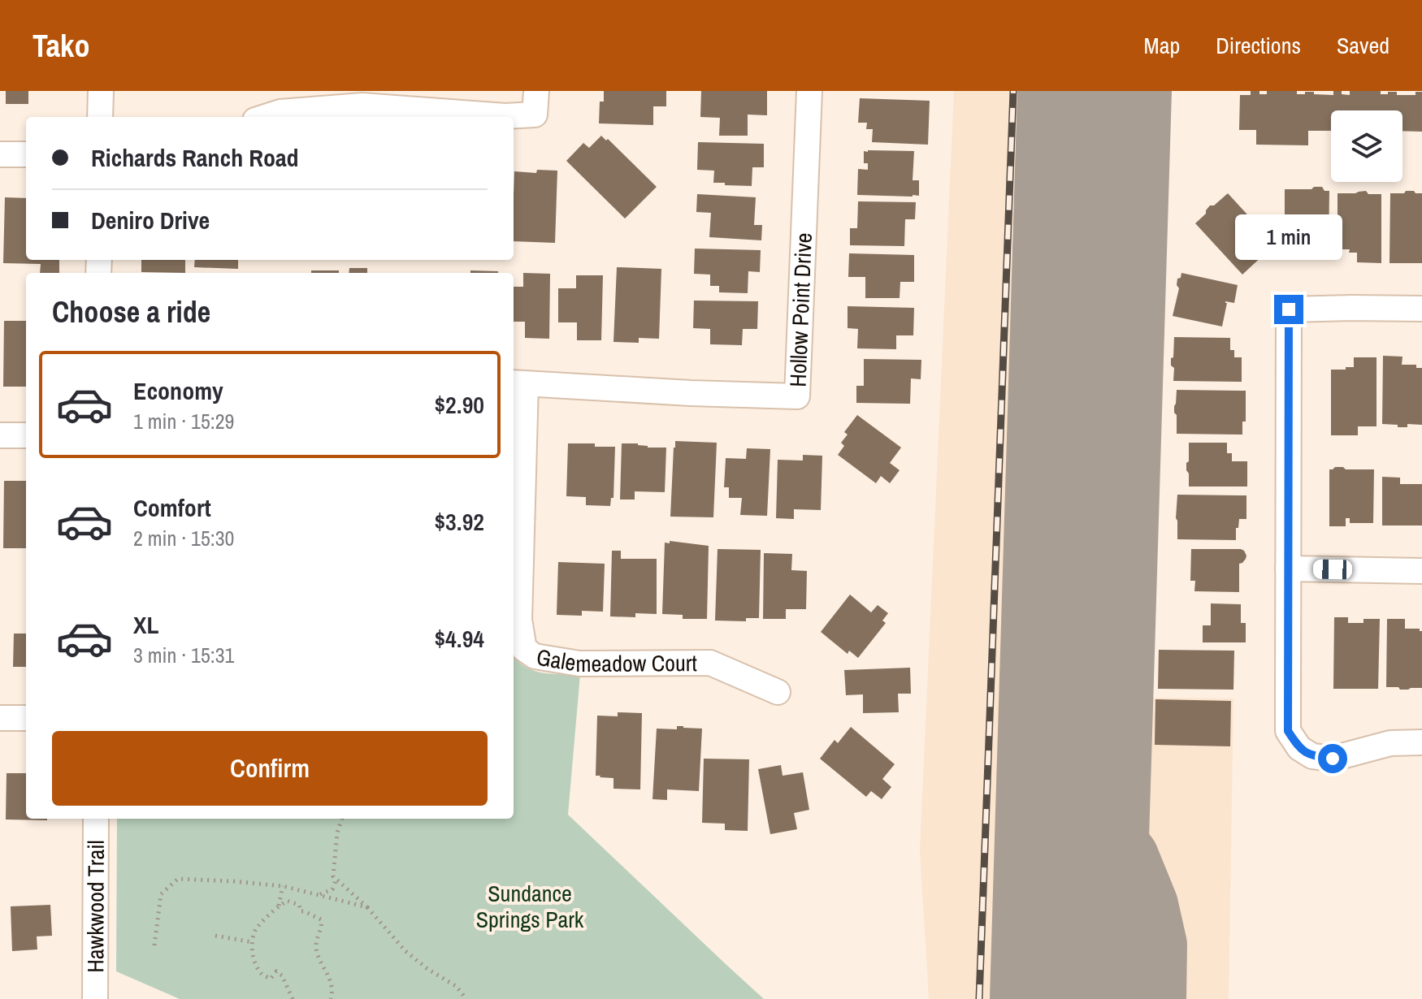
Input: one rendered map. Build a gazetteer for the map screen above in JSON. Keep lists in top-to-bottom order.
{
  "streets": {
    "street": ["Hollow Point Drive", "Galemeadow Court", "Hawkwood Trail"]
  },
  "crossings": [
    ["Hollow Point Drive", "Galemeadow Court"]
  ],
  "parks": ["Sundance Springs Park"],
  "page": {
    "header": "Tako",
    "nav": ["Map", "Directions", "Saved"],
    "banner": ["Richards Ranch Road", "Deniro Drive"],
    "bubble": "1 min",
    "heading": "Choose a ride",
    "list": [
      {
        "name": "Economy",
        "note": "1 min · 15:29",
        "value": "$2.90"
      },
      {
        "name": "Comfort",
        "note": "2 min · 15:30",
        "value": "$3.92"
      },
      {
        "name": "XL",
        "note": "3 min · 15:31",
        "value": "$4.94"
      }
    ],
    "buttons": "Confirm"
  }
}
